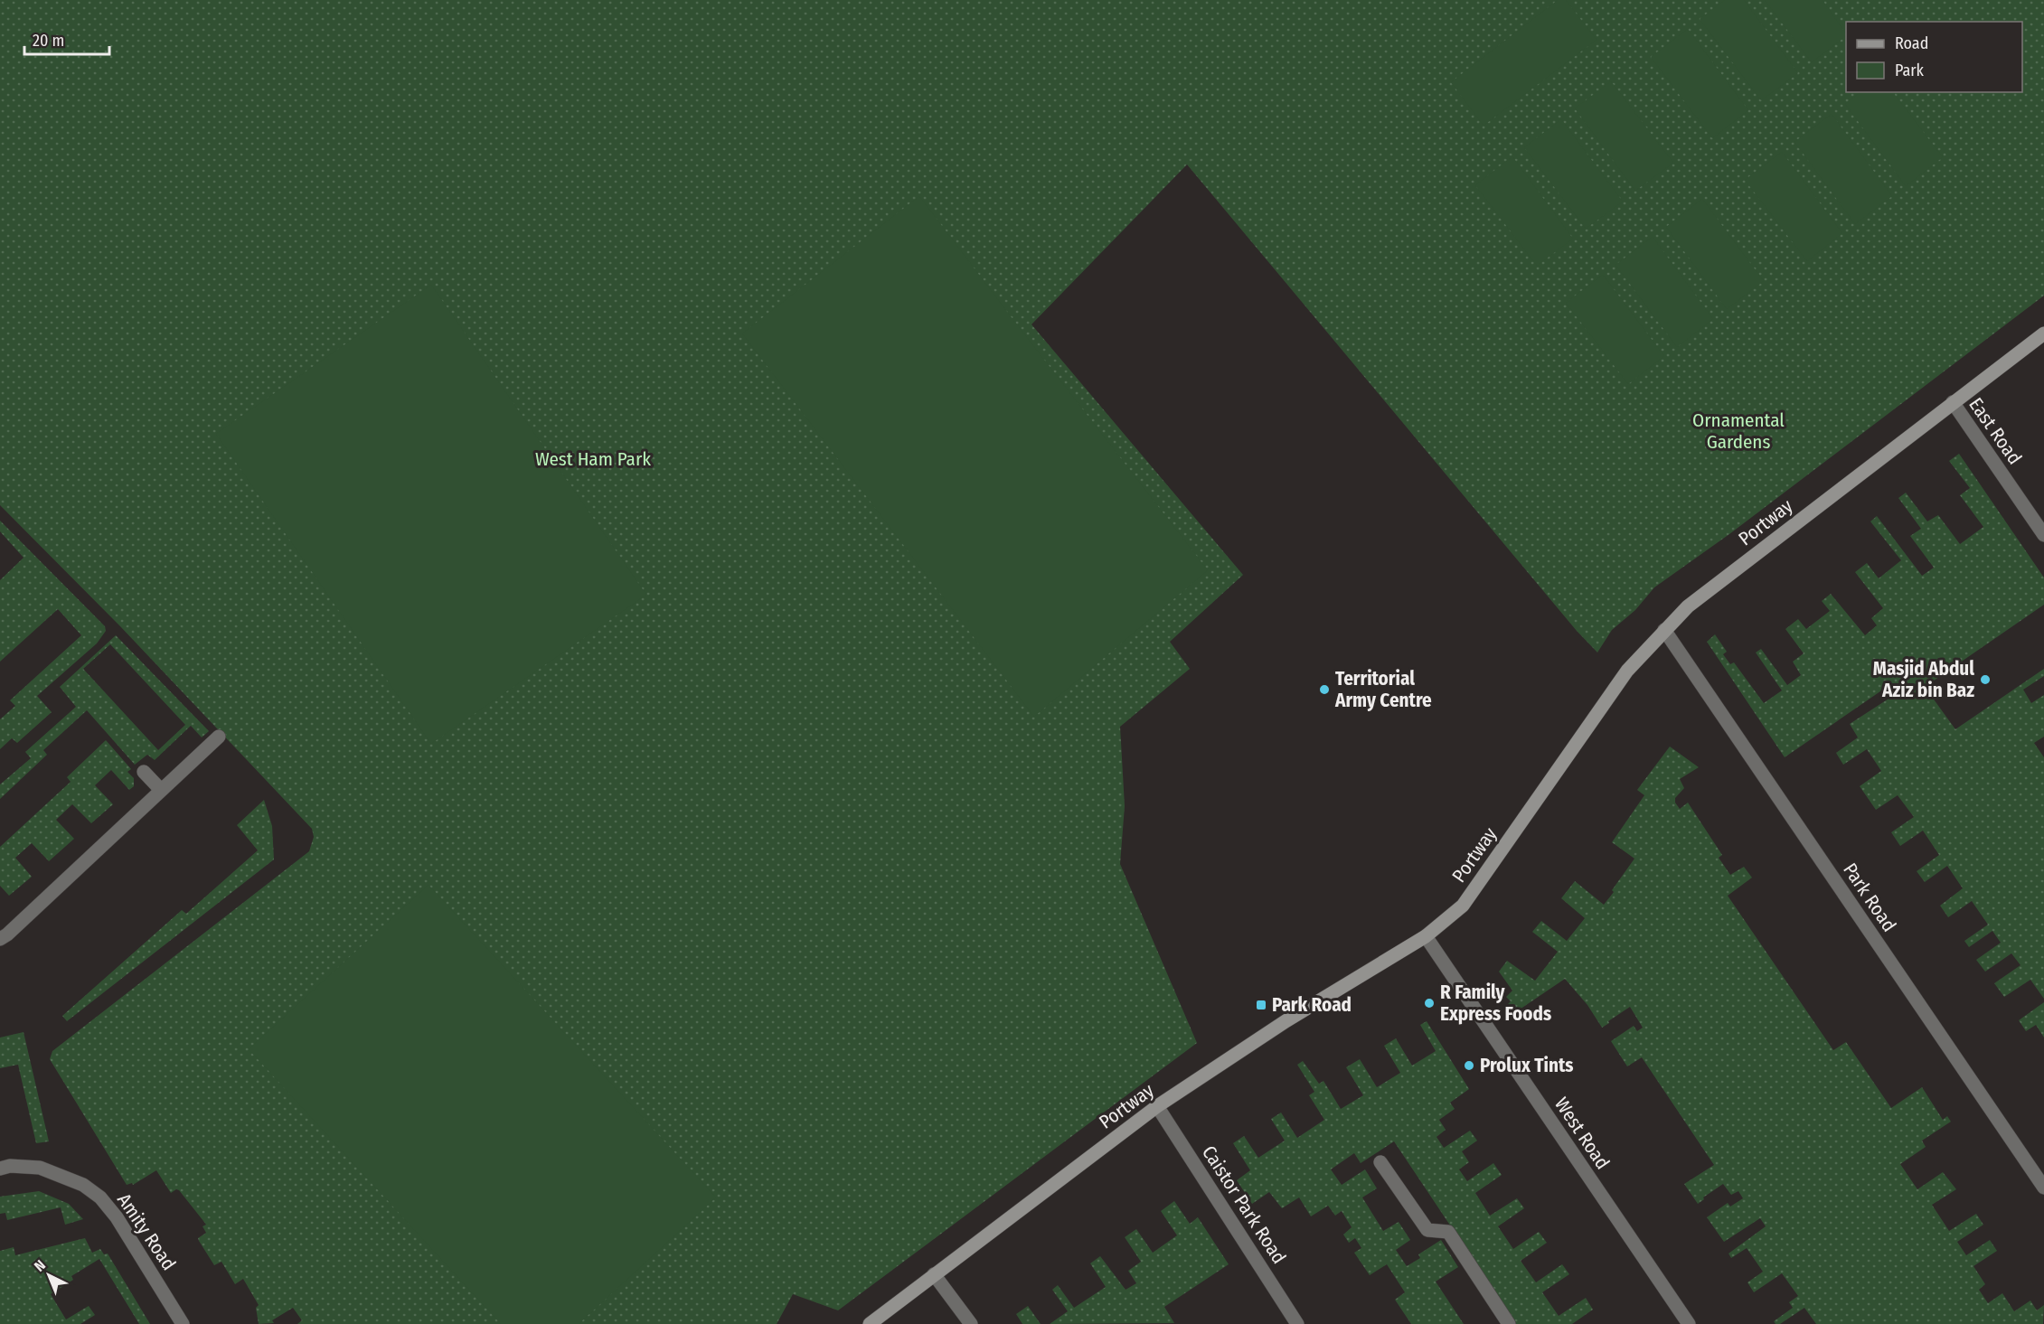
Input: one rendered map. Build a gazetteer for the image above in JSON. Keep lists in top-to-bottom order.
{
  "streets": {
    "main road": ["Portway"],
    "street": [
      "East Road",
      "Park Road",
      "West Road",
      "Caistor Park Road",
      "Amity Road"
    ]
  },
  "crossings": [
    ["East Road", "Portway"],
    ["Portway", "Park Road"],
    ["Portway", "West Road"],
    ["Portway", "Caistor Park Road"]
  ],
  "parks": ["Ornamental Gardens", "West Ham Park"],
  "places": {
    "other": [
      "Masjid Abdul Aziz bin Baz",
      "Territorial Army Centre",
      "R Family Express Foods",
      "Prolux Tints"
    ],
    "transit": ["Park Road"]
  },
  "legend": ["Road", "Park"],
  "scale_bar": "20 m",
  "north": "top left"
}
